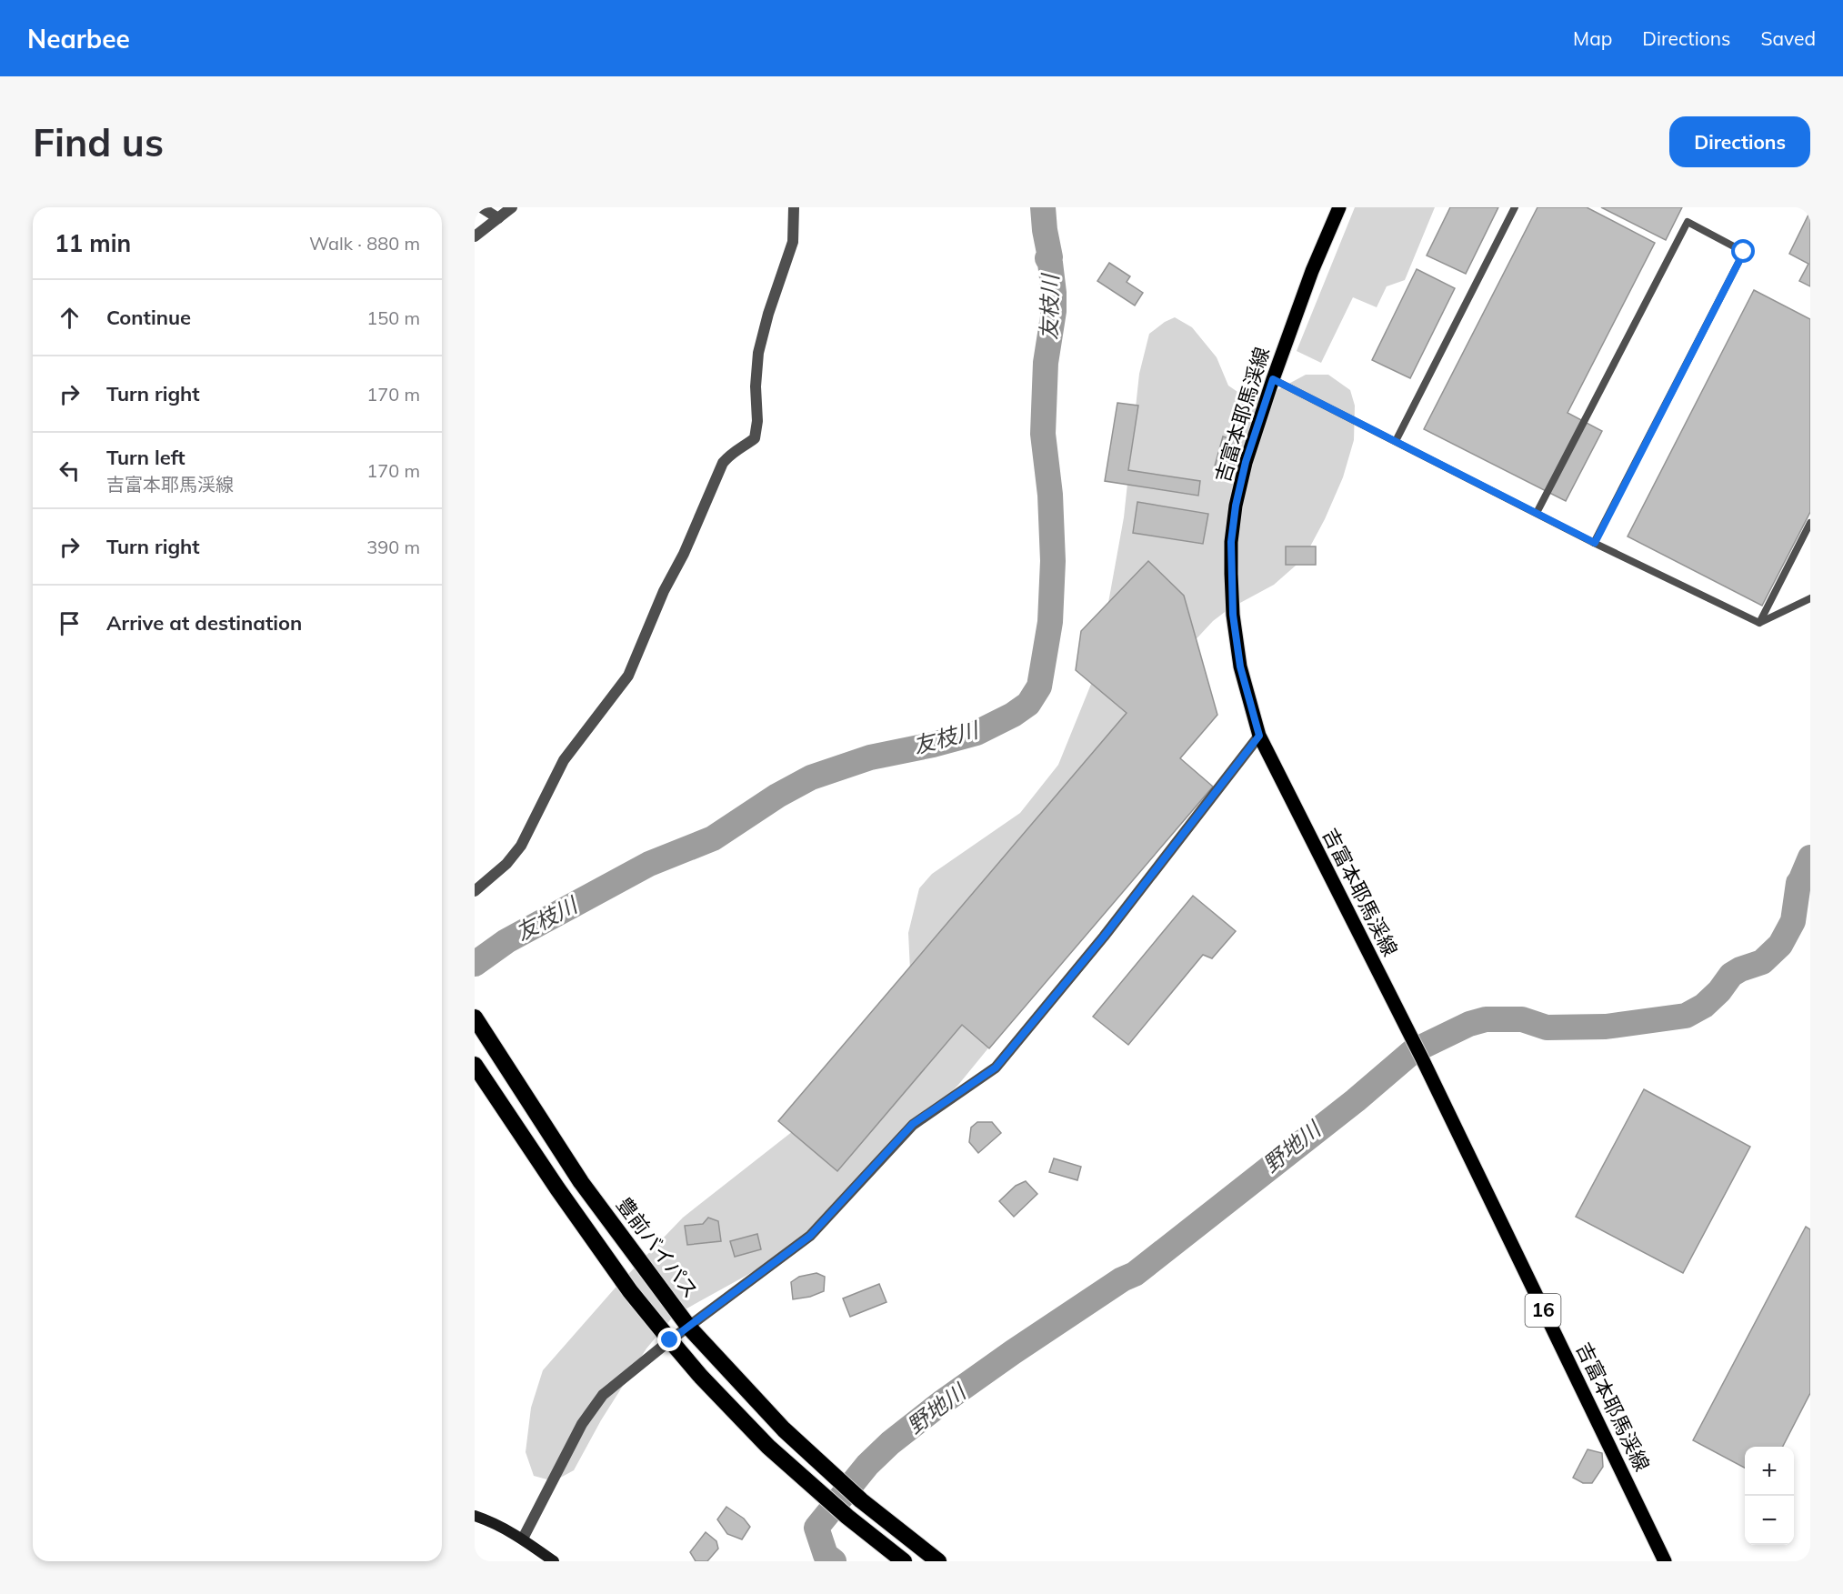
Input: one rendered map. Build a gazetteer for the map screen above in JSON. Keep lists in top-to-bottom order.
{
  "streets": {
    "highway": ["豊前バイパス"],
    "main road": ["吉富本耶馬渓線", "16"]
  },
  "water": ["友枝川", "野地川"],
  "page": {
    "header": "Nearbee",
    "nav": ["Map", "Directions", "Saved"],
    "buttons": "Directions",
    "title": "Find us",
    "heading": ["11 min", "Walk · 880 m"],
    "list": [
      ["Continue", "150 m"],
      ["Turn right", "170 m"],
      ["Turn left", "吉富本耶馬渓線", "170 m"],
      ["Turn right", "390 m"],
      "Arrive at destination"
    ],
    "map_buttons": ["+", "−"]
  }
}
